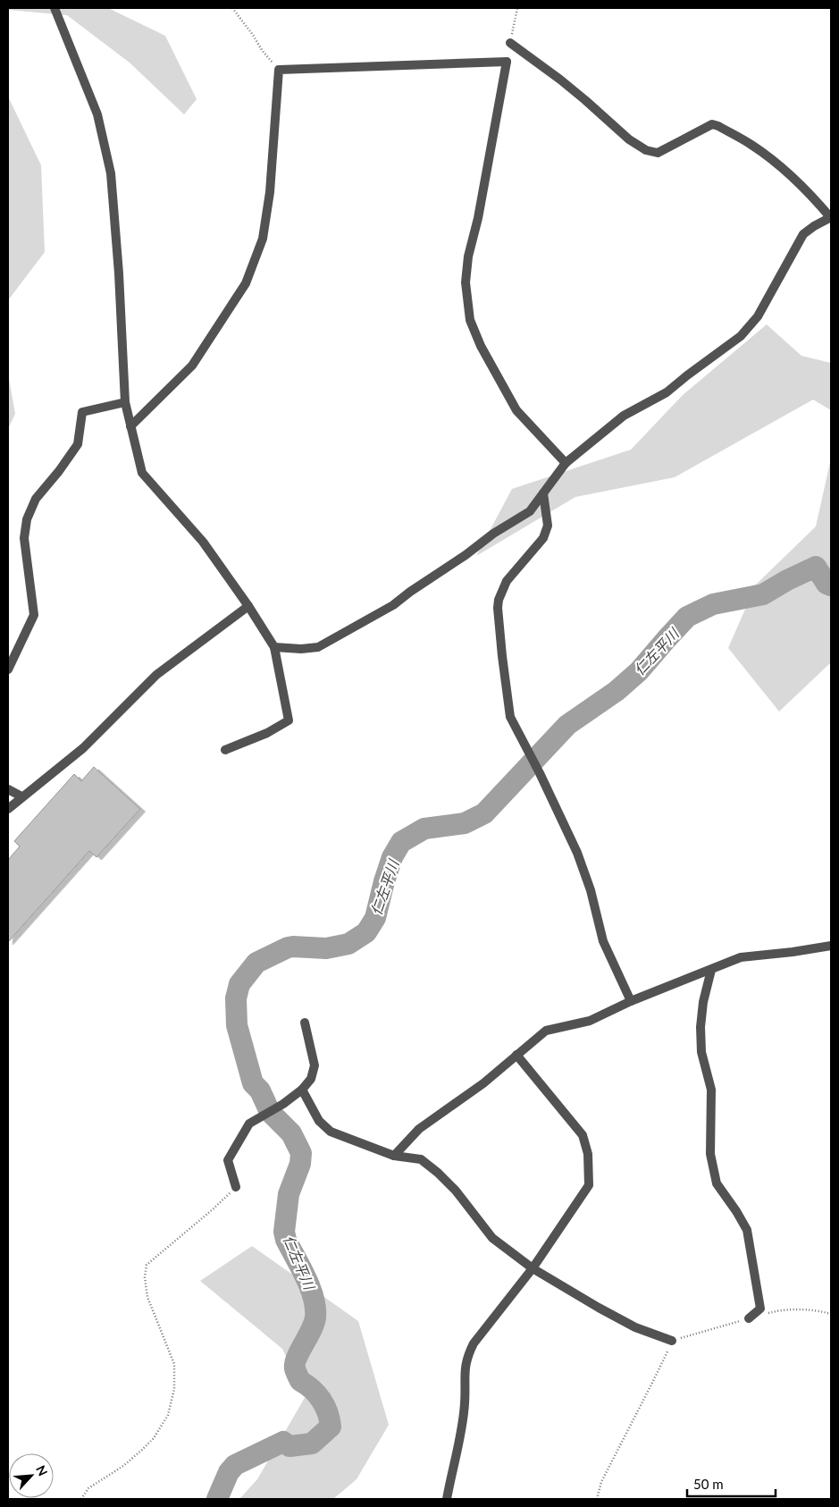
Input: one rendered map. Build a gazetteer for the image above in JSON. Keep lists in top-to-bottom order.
{
  "water": ["仁左平川"],
  "scale_bar": "50 m",
  "north": "top right"
}
